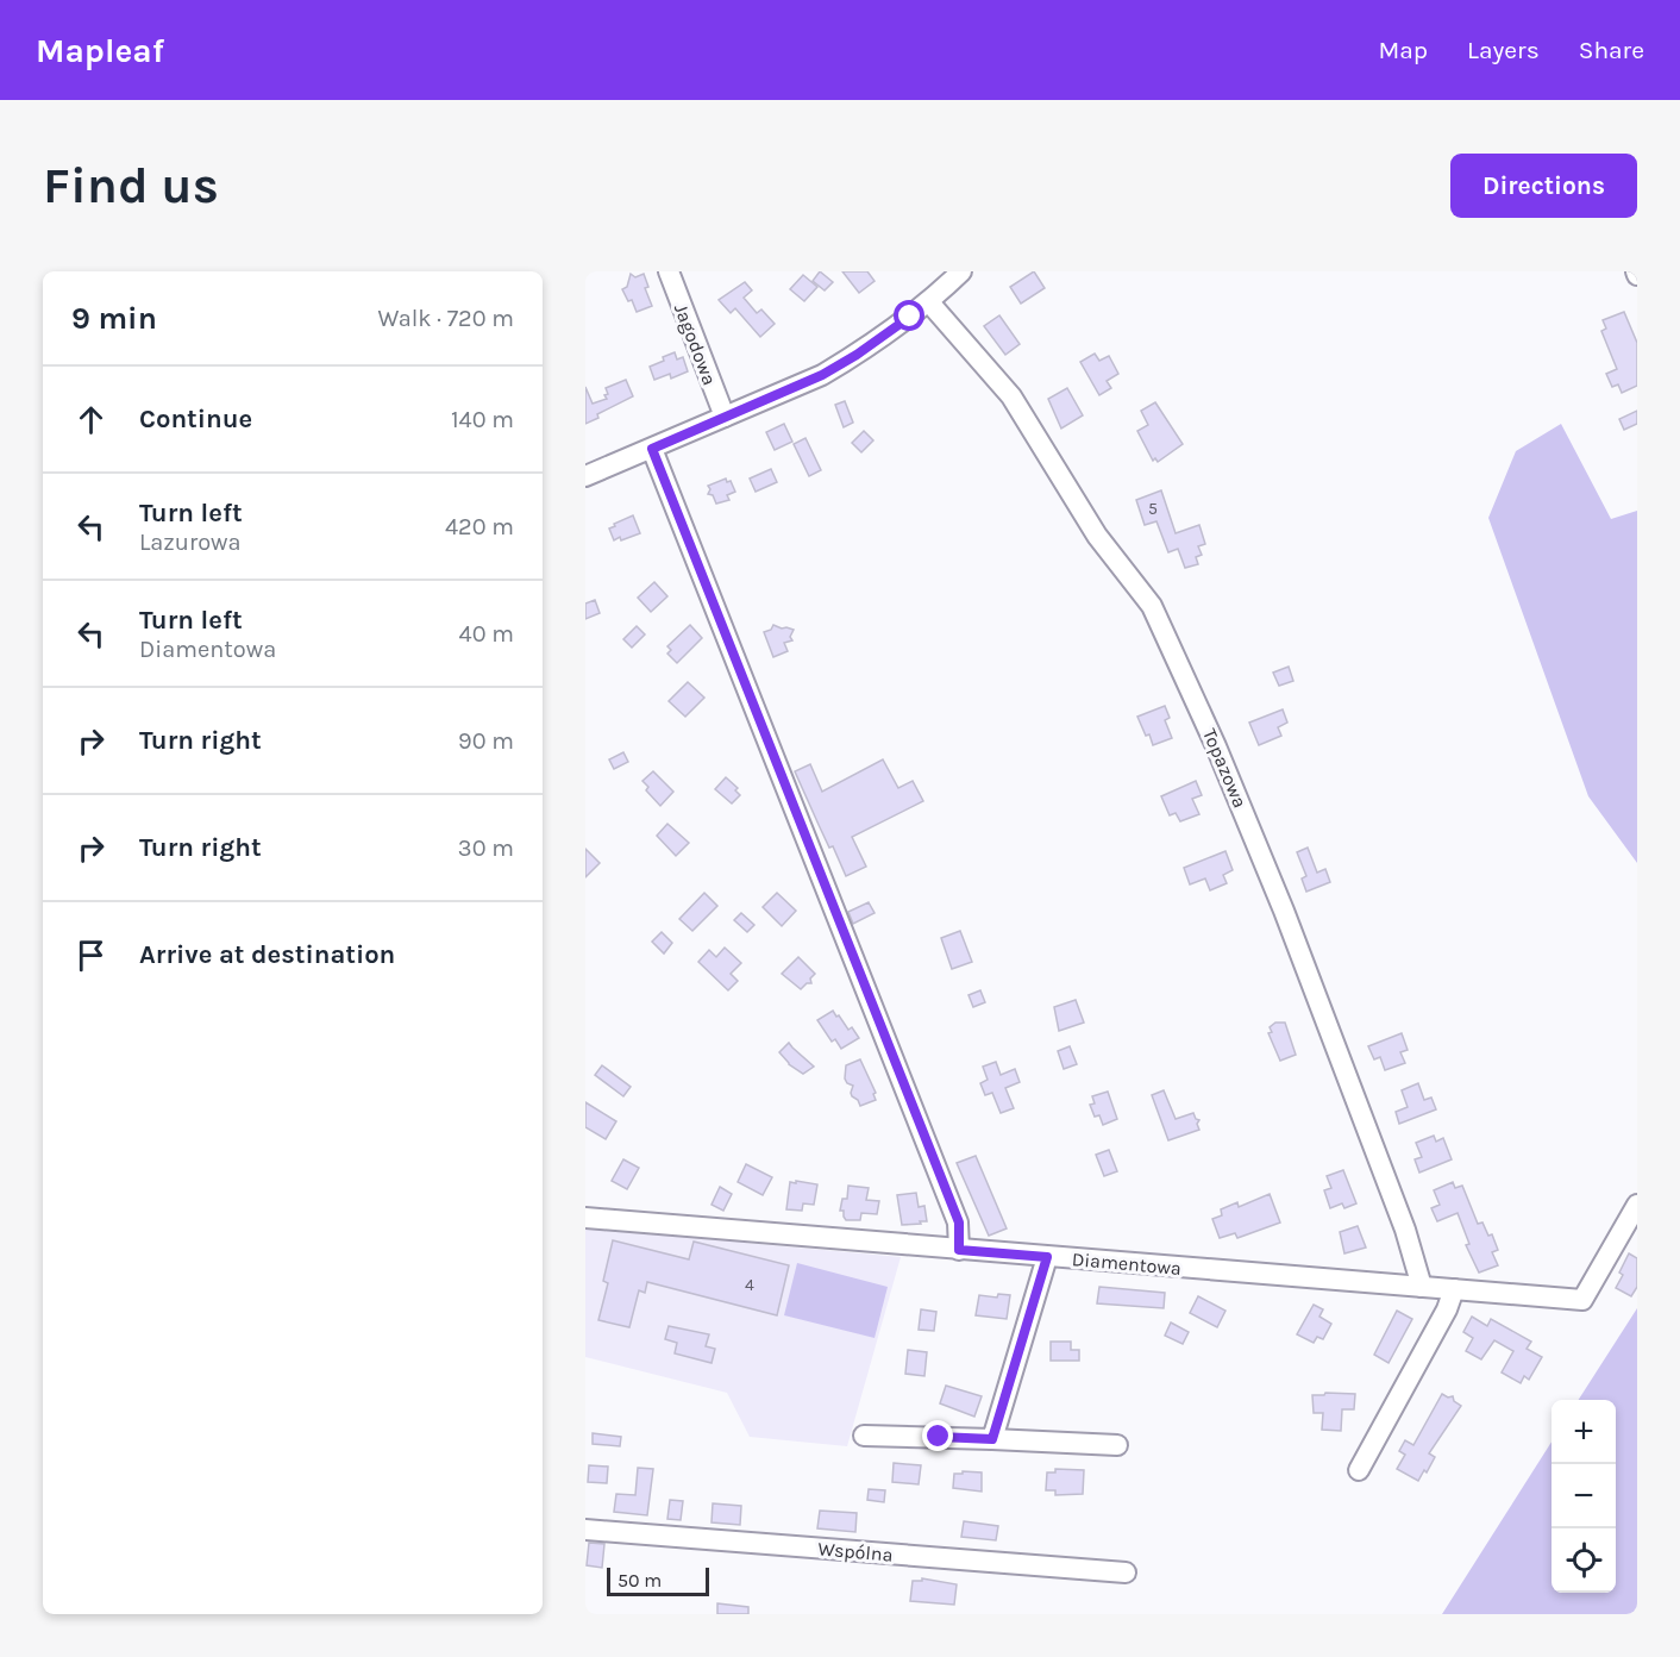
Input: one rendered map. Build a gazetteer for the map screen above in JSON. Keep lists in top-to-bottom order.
{
  "streets": {
    "street": [
      "Jagodowa",
      "Topazowa",
      "Diamentowa",
      "Wspólna"
    ]
  },
  "crossings": [
    ["Topazowa", "Diamentowa"]
  ],
  "house_numbers": ["5", "4"],
  "scale_bar": "50 m",
  "page": {
    "header": "Mapleaf",
    "nav": ["Map", "Layers", "Share"],
    "buttons": "Directions",
    "title": "Find us",
    "heading": ["9 min", "Walk · 720 m"],
    "list": [
      ["Continue", "140 m"],
      ["Turn left", "Lazurowa", "420 m"],
      ["Turn left", "Diamentowa", "40 m"],
      ["Turn right", "90 m"],
      ["Turn right", "30 m"],
      "Arrive at destination"
    ],
    "map_buttons": ["+", "−"],
    "scale": "50 m"
  }
}
